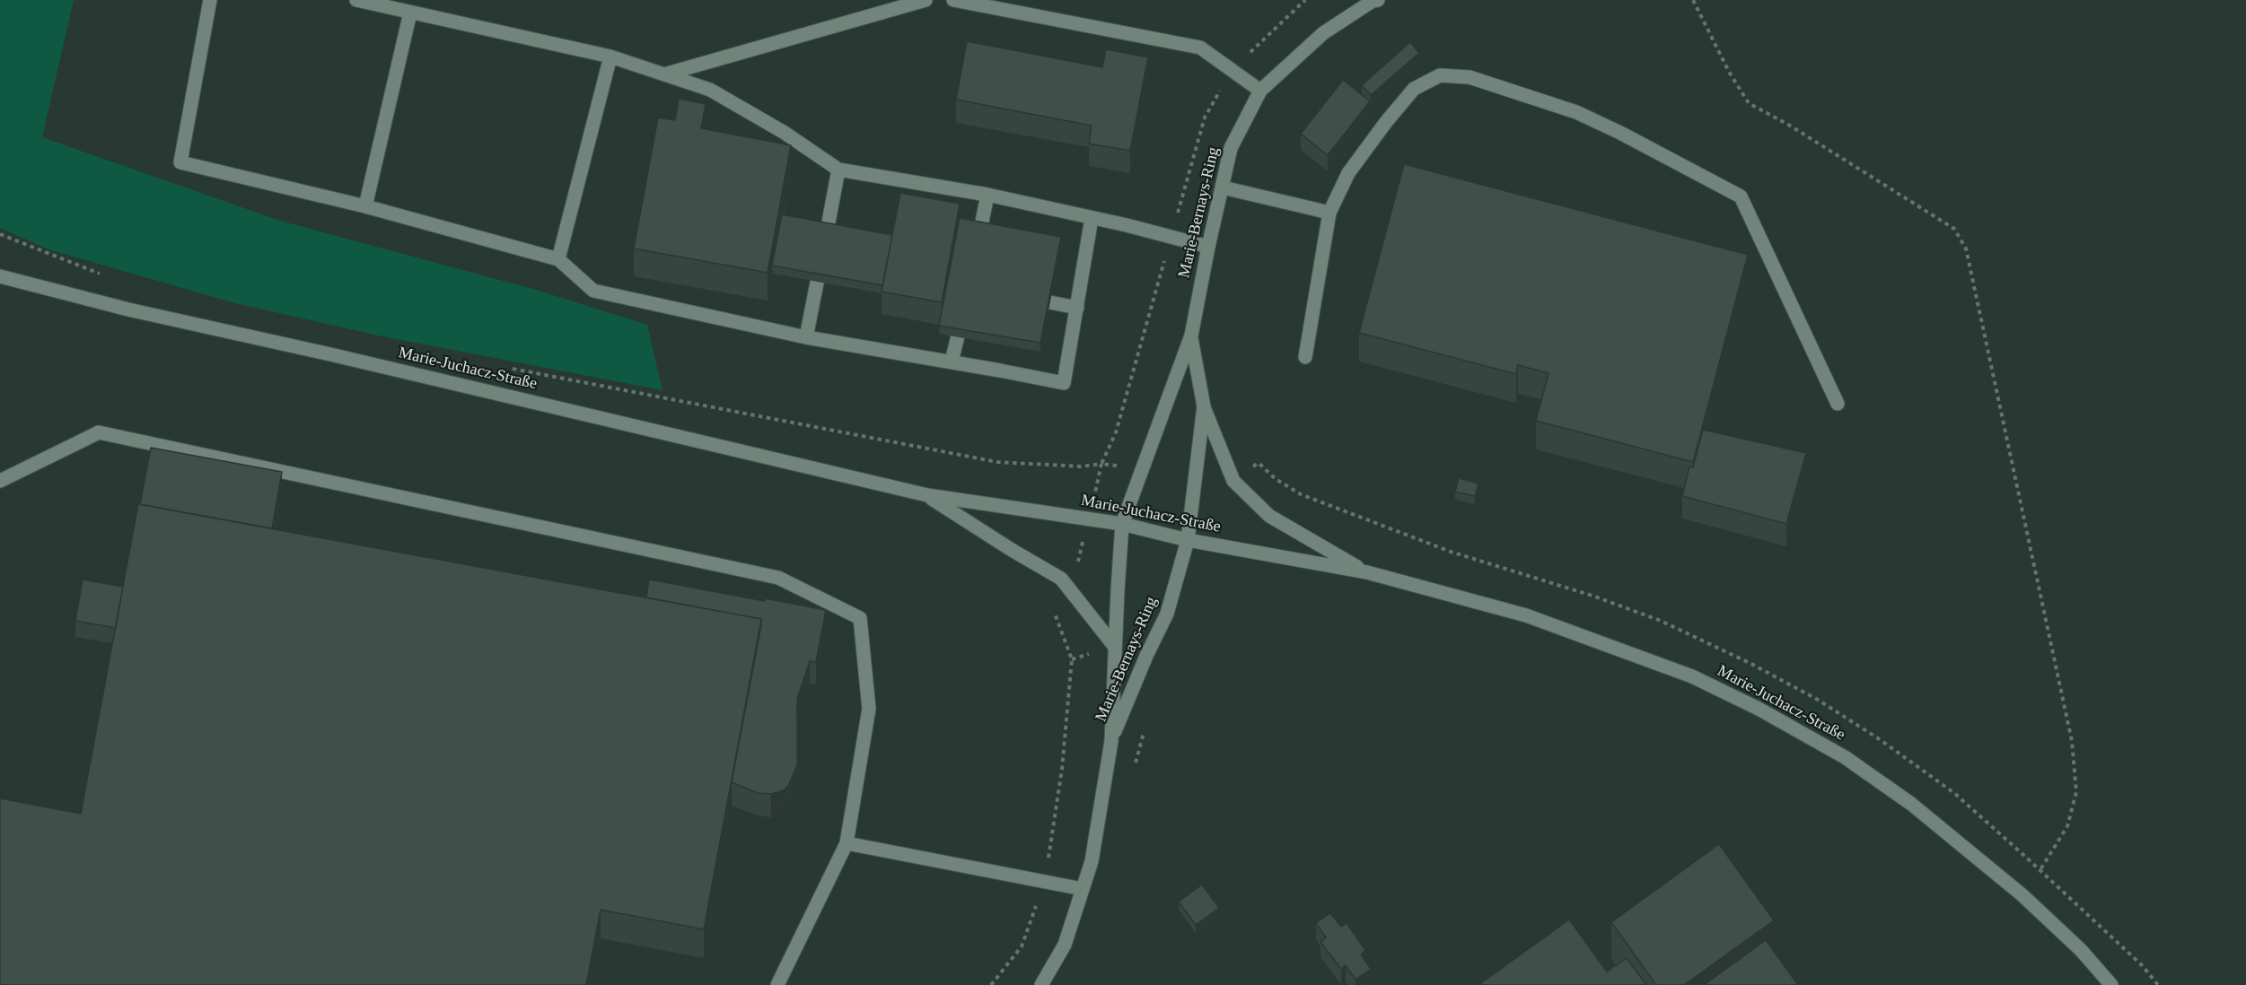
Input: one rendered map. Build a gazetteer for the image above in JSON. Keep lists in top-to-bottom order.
{
  "streets": {
    "street": ["Marie-Bernays-Ring", "Marie-Juchacz-Straße"]
  },
  "crossings": [
    ["Marie-Bernays-Ring", "Marie-Juchacz-Straße"]
  ]
}
